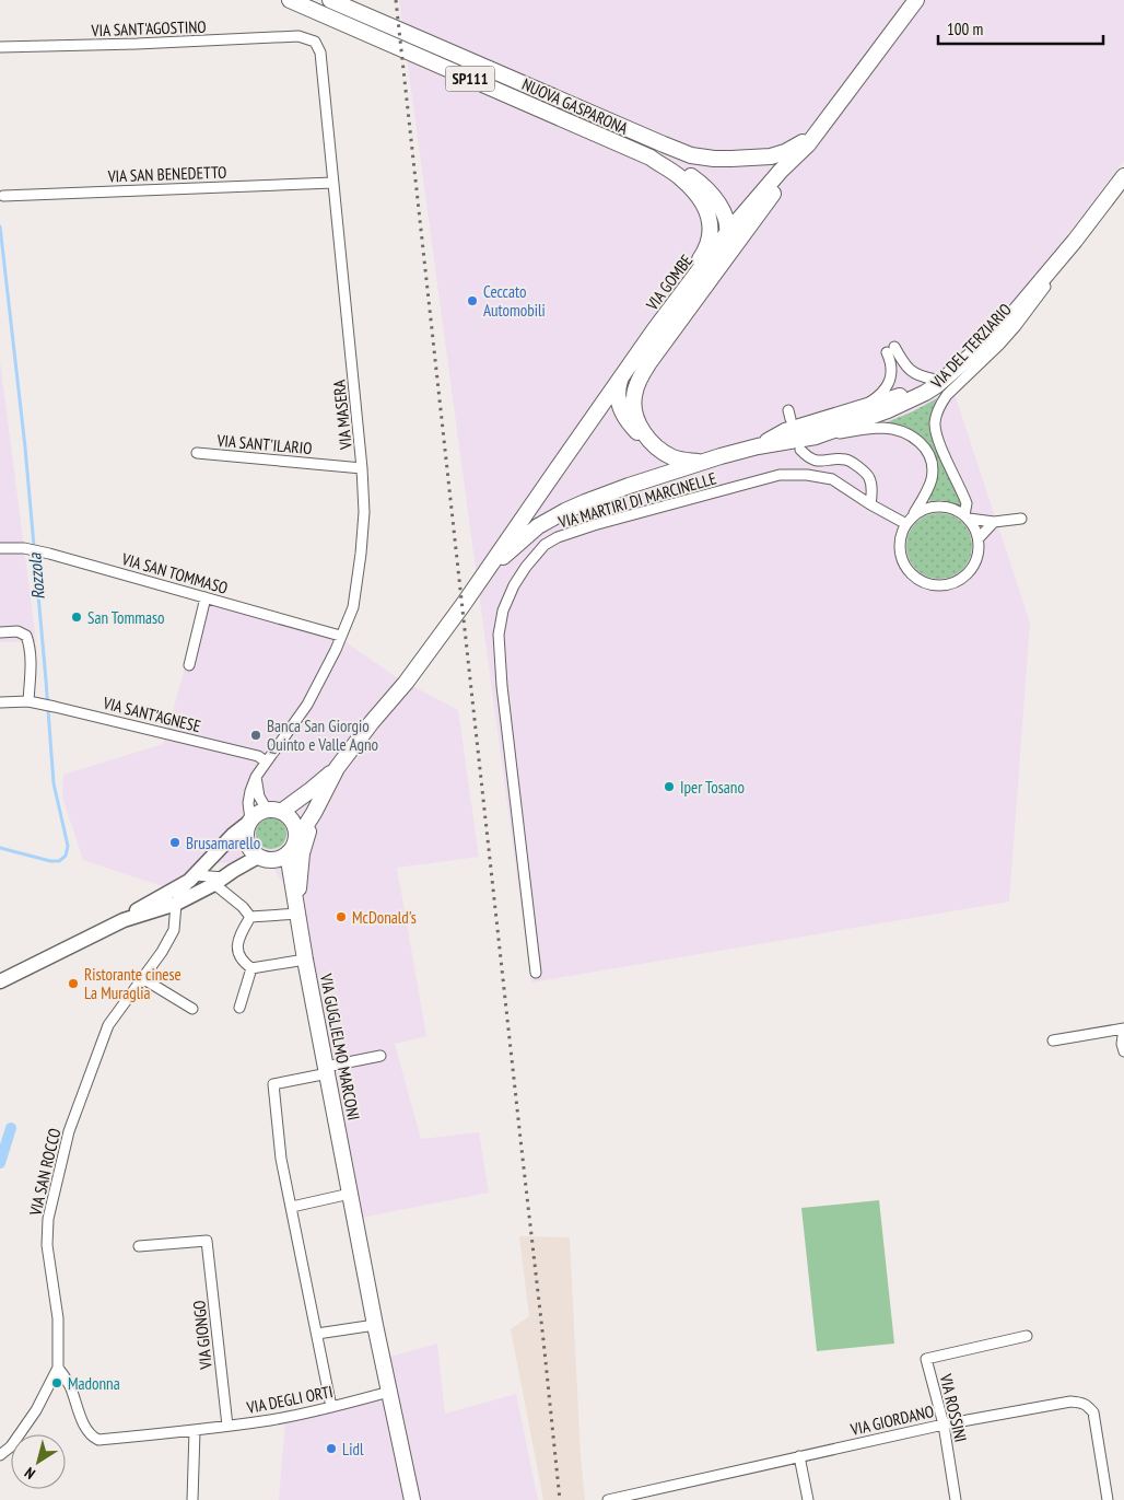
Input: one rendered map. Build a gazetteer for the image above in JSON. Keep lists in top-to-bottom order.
{
  "streets": {
    "main road": [
      "SP111",
      "NUOVA GASPARONA",
      "VIA GOMBE",
      "VIA DEL TERZIARIO",
      "VIA GUGLIELMO MARCONI"
    ],
    "street": [
      "VIA SANT'AGOSTINO",
      "VIA SAN BENEDETTO",
      "VIA MASERA",
      "VIA SANT'ILARIO",
      "VIA MARTIRI DI MARCINELLE",
      "VIA SAN TOMMASO",
      "VIA SANT'AGNESE",
      "VIA SAN ROCCO",
      "VIA GIONGO",
      "VIA DEGLI ORTI",
      "VIA ROSSINI",
      "VIA GIORDANO"
    ]
  },
  "crossings": [
    ["VIA SANT'AGOSTINO", "VIA MASERA"],
    ["SP111", "NUOVA GASPARONA"],
    ["SP111", "VIA GOMBE"],
    ["NUOVA GASPARONA", "VIA GOMBE"],
    ["VIA SAN BENEDETTO", "VIA MASERA"],
    ["VIA GOMBE", "VIA DEL TERZIARIO"],
    ["VIA GOMBE", "VIA GUGLIELMO MARCONI"],
    ["VIA DEL TERZIARIO", "VIA MARTIRI DI MARCINELLE"],
    ["VIA MASERA", "VIA SANT'ILARIO"],
    ["VIA MASERA", "VIA SAN TOMMASO"],
    ["VIA MASERA", "VIA SANT'AGNESE"],
    ["VIA MASERA", "VIA GUGLIELMO MARCONI"],
    ["VIA GUGLIELMO MARCONI", "VIA DEGLI ORTI"],
    ["VIA SAN ROCCO", "VIA DEGLI ORTI"],
    ["VIA GIONGO", "VIA DEGLI ORTI"],
    ["VIA ROSSINI", "VIA GIORDANO"]
  ],
  "water": ["Rozzola"],
  "places": [
    "Ceccato Automobili",
    "San Tommaso",
    "Banca San Giorgio Quinto e Valle Agno",
    "Iper Tosano",
    "Brusamarello",
    "McDonald's",
    "Ristorante cinese La Muraglia",
    "Madonna",
    "Lidl"
  ],
  "scale_bar": "100 m",
  "north": "bottom left"
}
